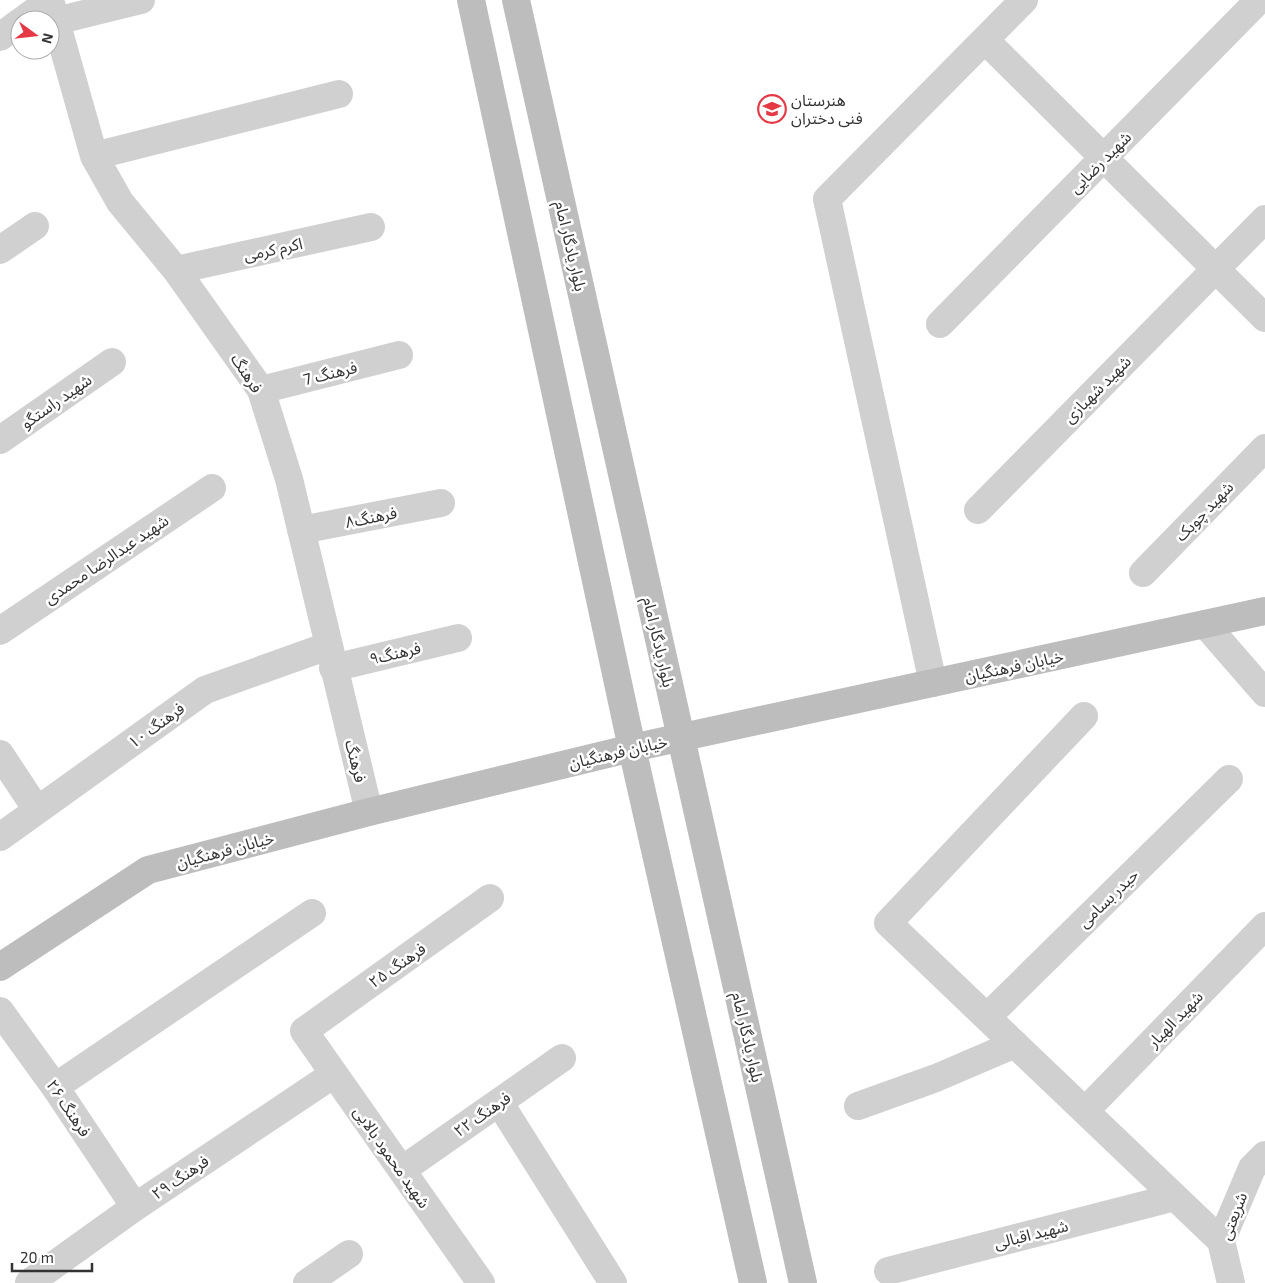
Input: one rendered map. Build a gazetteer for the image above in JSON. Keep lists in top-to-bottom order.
{
  "streets": {
    "main road": ["بلوار یادگار امام", "خیابان فرهنگیان"],
    "street": [
      "شهید رضایی",
      "اکرم کرمی",
      "فرهنگ",
      "فرهنگ 7",
      "شهید شهبازی",
      "شهید راستگو",
      "شهید چوبک",
      "فرهنگ۸",
      "شهید عبدالرضا محمدی",
      "فرهنگ۹",
      "فرهنگ ۱۰",
      "حیدر بسامی",
      "فرهنگ ۲۵",
      "شهید الهیار",
      "فرهنگ ۲۶",
      "فرهنگ ۲۲",
      "شهید محمود بالایی",
      "فرهنگ ۲۹",
      "شریعتی",
      "شهید اقبالی"
    ]
  },
  "crossings": [
    ["بلوار یادگار امام", "خیابان فرهنگیان"],
    ["اکرم کرمی", "فرهنگ"],
    ["فرهنگ", "فرهنگ 7"],
    ["فرهنگ", "فرهنگ۸"],
    ["فرهنگ", "فرهنگ۹"],
    ["فرهنگ", "خیابان فرهنگیان"],
    ["فرهنگ", "فرهنگ ۱۰"],
    ["فرهنگ۹", "فرهنگ ۱۰"],
    ["فرهنگ ۲۵", "شهید محمود بالایی"],
    ["فرهنگ ۲۶", "فرهنگ ۲۹"],
    ["فرهنگ ۲۲", "شهید محمود بالایی"],
    ["شهید محمود بالایی", "فرهنگ ۲۹"]
  ],
  "places": {
    "school or university": ["هنرستان فنی دختران"]
  },
  "scale_bar": "20 m",
  "north": "right"
}
